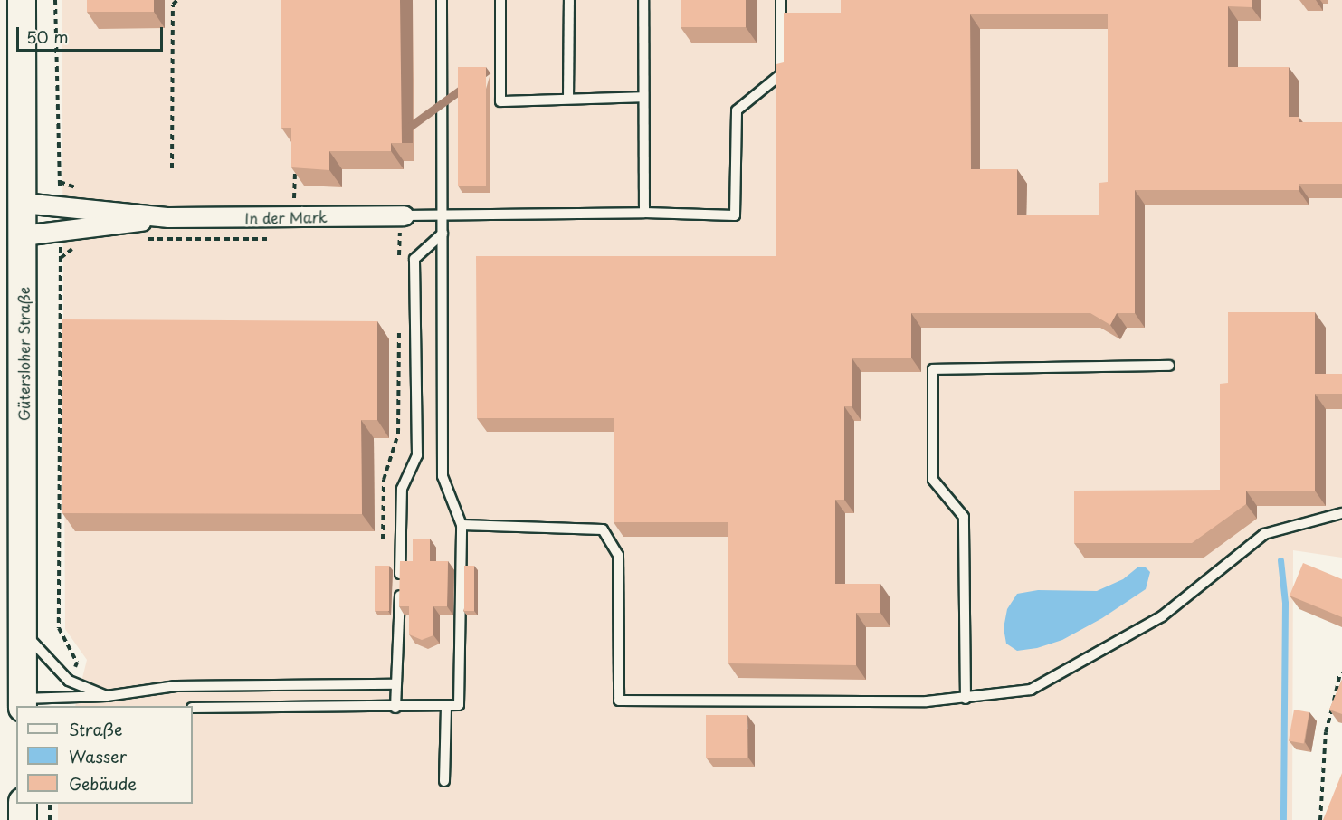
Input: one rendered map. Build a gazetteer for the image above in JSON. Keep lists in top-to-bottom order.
{
  "streets": {
    "main road": ["Gütersloher Straße"],
    "street": ["In der Mark"]
  },
  "crossings": [
    ["In der Mark", "Gütersloher Straße"]
  ],
  "legend": ["Straße", "Wasser", "Gebäude"],
  "scale_bar": "50 m"
}
